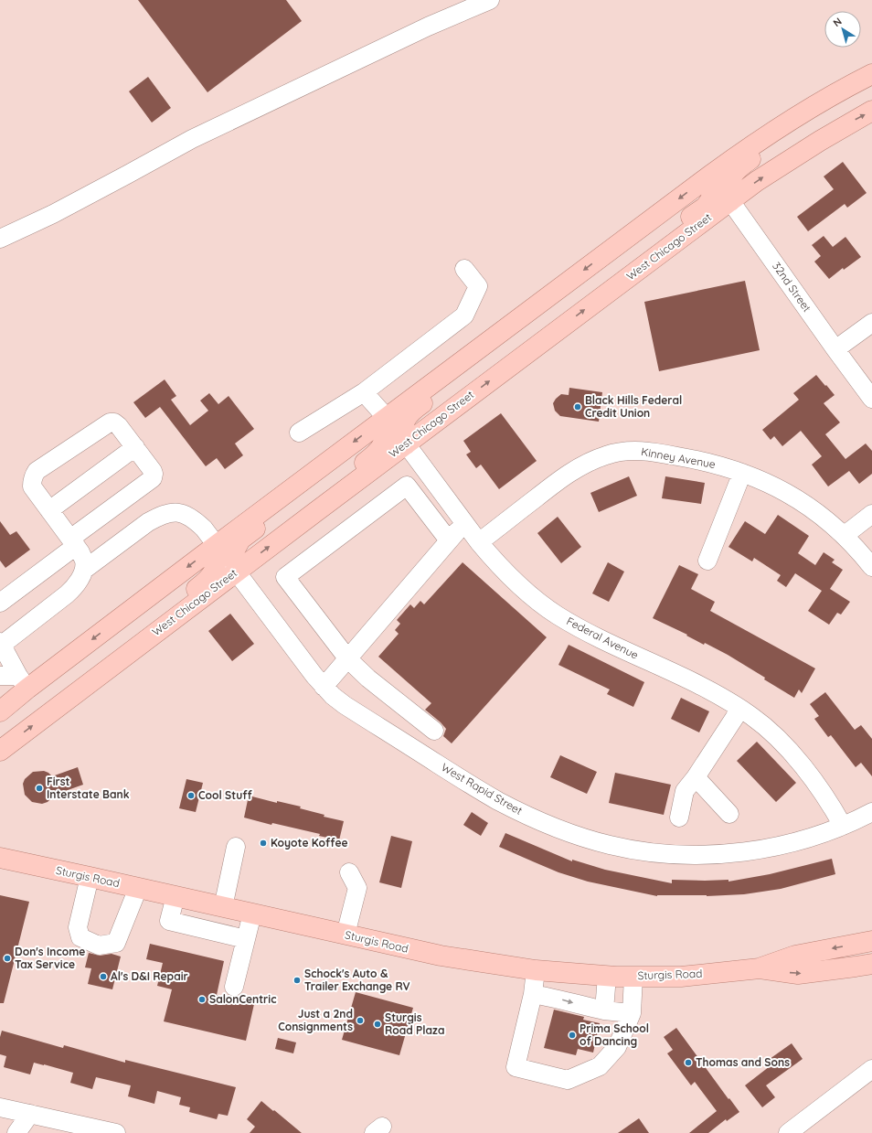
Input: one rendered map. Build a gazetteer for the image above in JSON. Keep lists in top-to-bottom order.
{
  "streets": {
    "main road": ["West Chicago Street", "Sturgis Road"],
    "street": [
      "32nd Street",
      "Kinney Avenue",
      "Federal Avenue",
      "West Rapid Street"
    ]
  },
  "crossings": [
    ["West Chicago Street", "32nd Street"],
    ["West Chicago Street", "Federal Avenue"],
    ["West Chicago Street", "West Rapid Street"],
    ["Kinney Avenue", "Federal Avenue"],
    ["Federal Avenue", "West Rapid Street"]
  ],
  "places": [
    "Black Hills Federal Credit Union",
    "First Interstate Bank",
    "Cool Stuff",
    "Koyote Koffee",
    "Don's Income Tax Service",
    "Al's D&I Repair",
    "Schock's Auto & Trailer Exchange RV",
    "SalonCentric",
    "Just a 2nd Consignments",
    "Sturgis Road Plaza",
    "Prima School of Dancing",
    "Thomas and Sons"
  ],
  "north": "top left"
}
